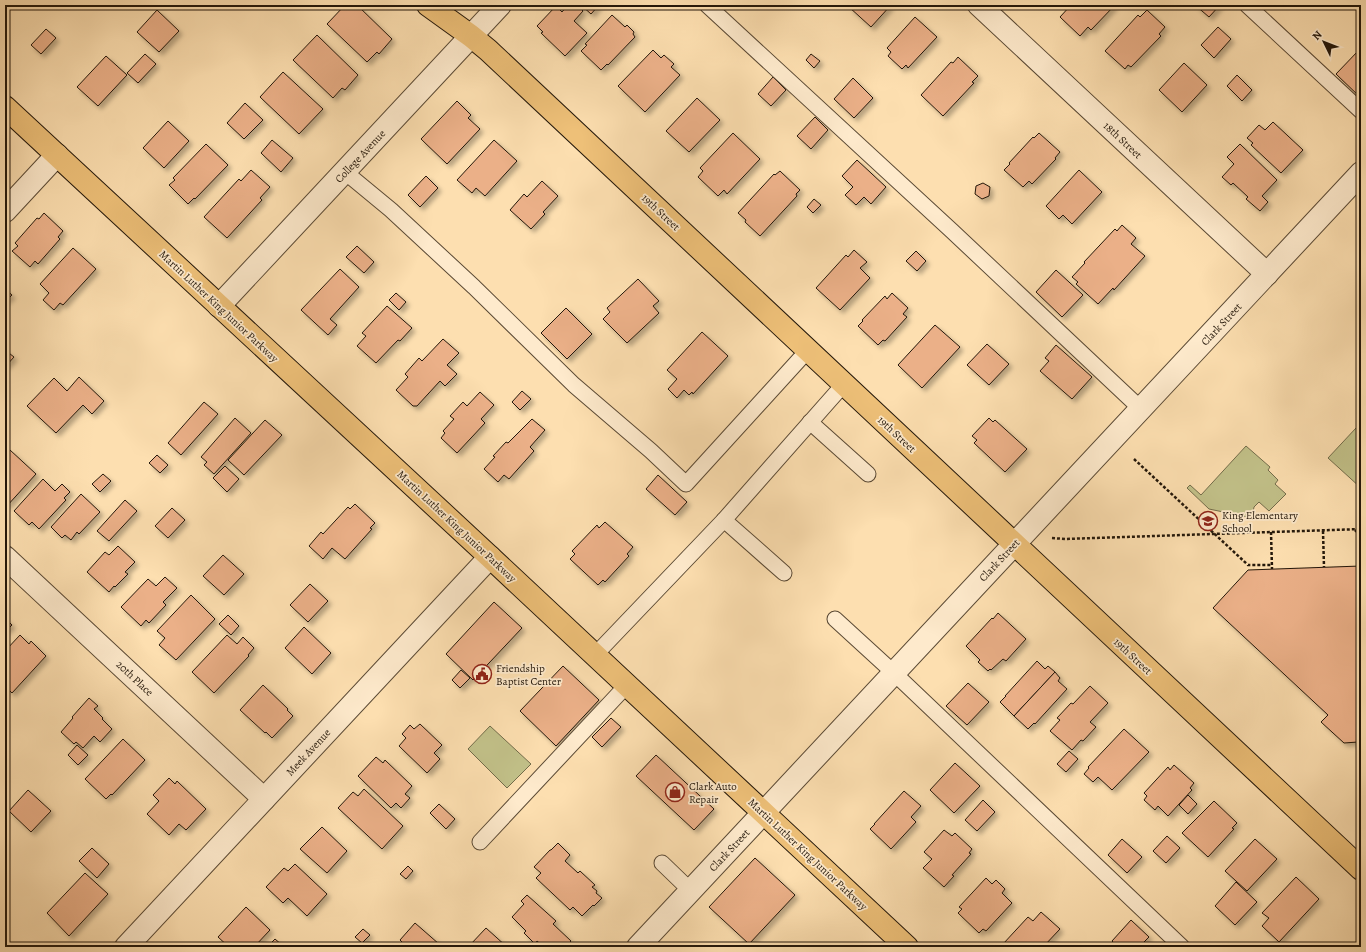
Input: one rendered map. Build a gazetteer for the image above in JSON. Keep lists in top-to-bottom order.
{
  "streets": {
    "main road": ["19th Street", "Martin Luther King Junior Parkway"],
    "street": [
      "18th Street",
      "College Avenue",
      "Clark Street",
      "20th Place",
      "Meek Avenue"
    ]
  },
  "crossings": [
    ["18th Street", "Clark Street"],
    ["College Avenue", "19th Street"],
    ["College Avenue", "Martin Luther King Junior Parkway"],
    ["19th Street", "Clark Street"],
    ["Martin Luther King Junior Parkway", "Clark Street"],
    ["Martin Luther King Junior Parkway", "Meek Avenue"],
    ["20th Place", "Meek Avenue"]
  ],
  "places": {
    "school or university": ["King Elementary School"],
    "public building": ["Friendship Baptist Center"],
    "shop": ["Clark Auto Repair"]
  },
  "north": "top left"
}
